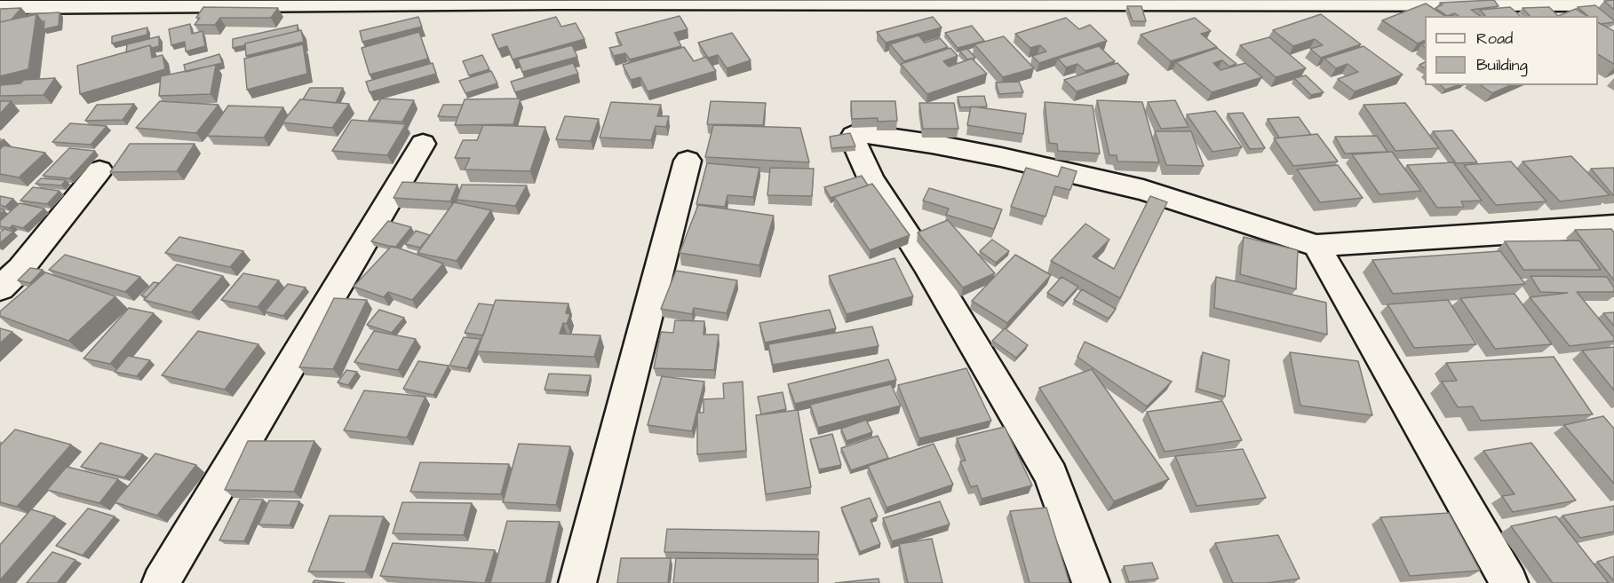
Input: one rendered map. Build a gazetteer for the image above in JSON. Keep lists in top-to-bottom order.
{
  "legend": ["Road", "Building"]
}
